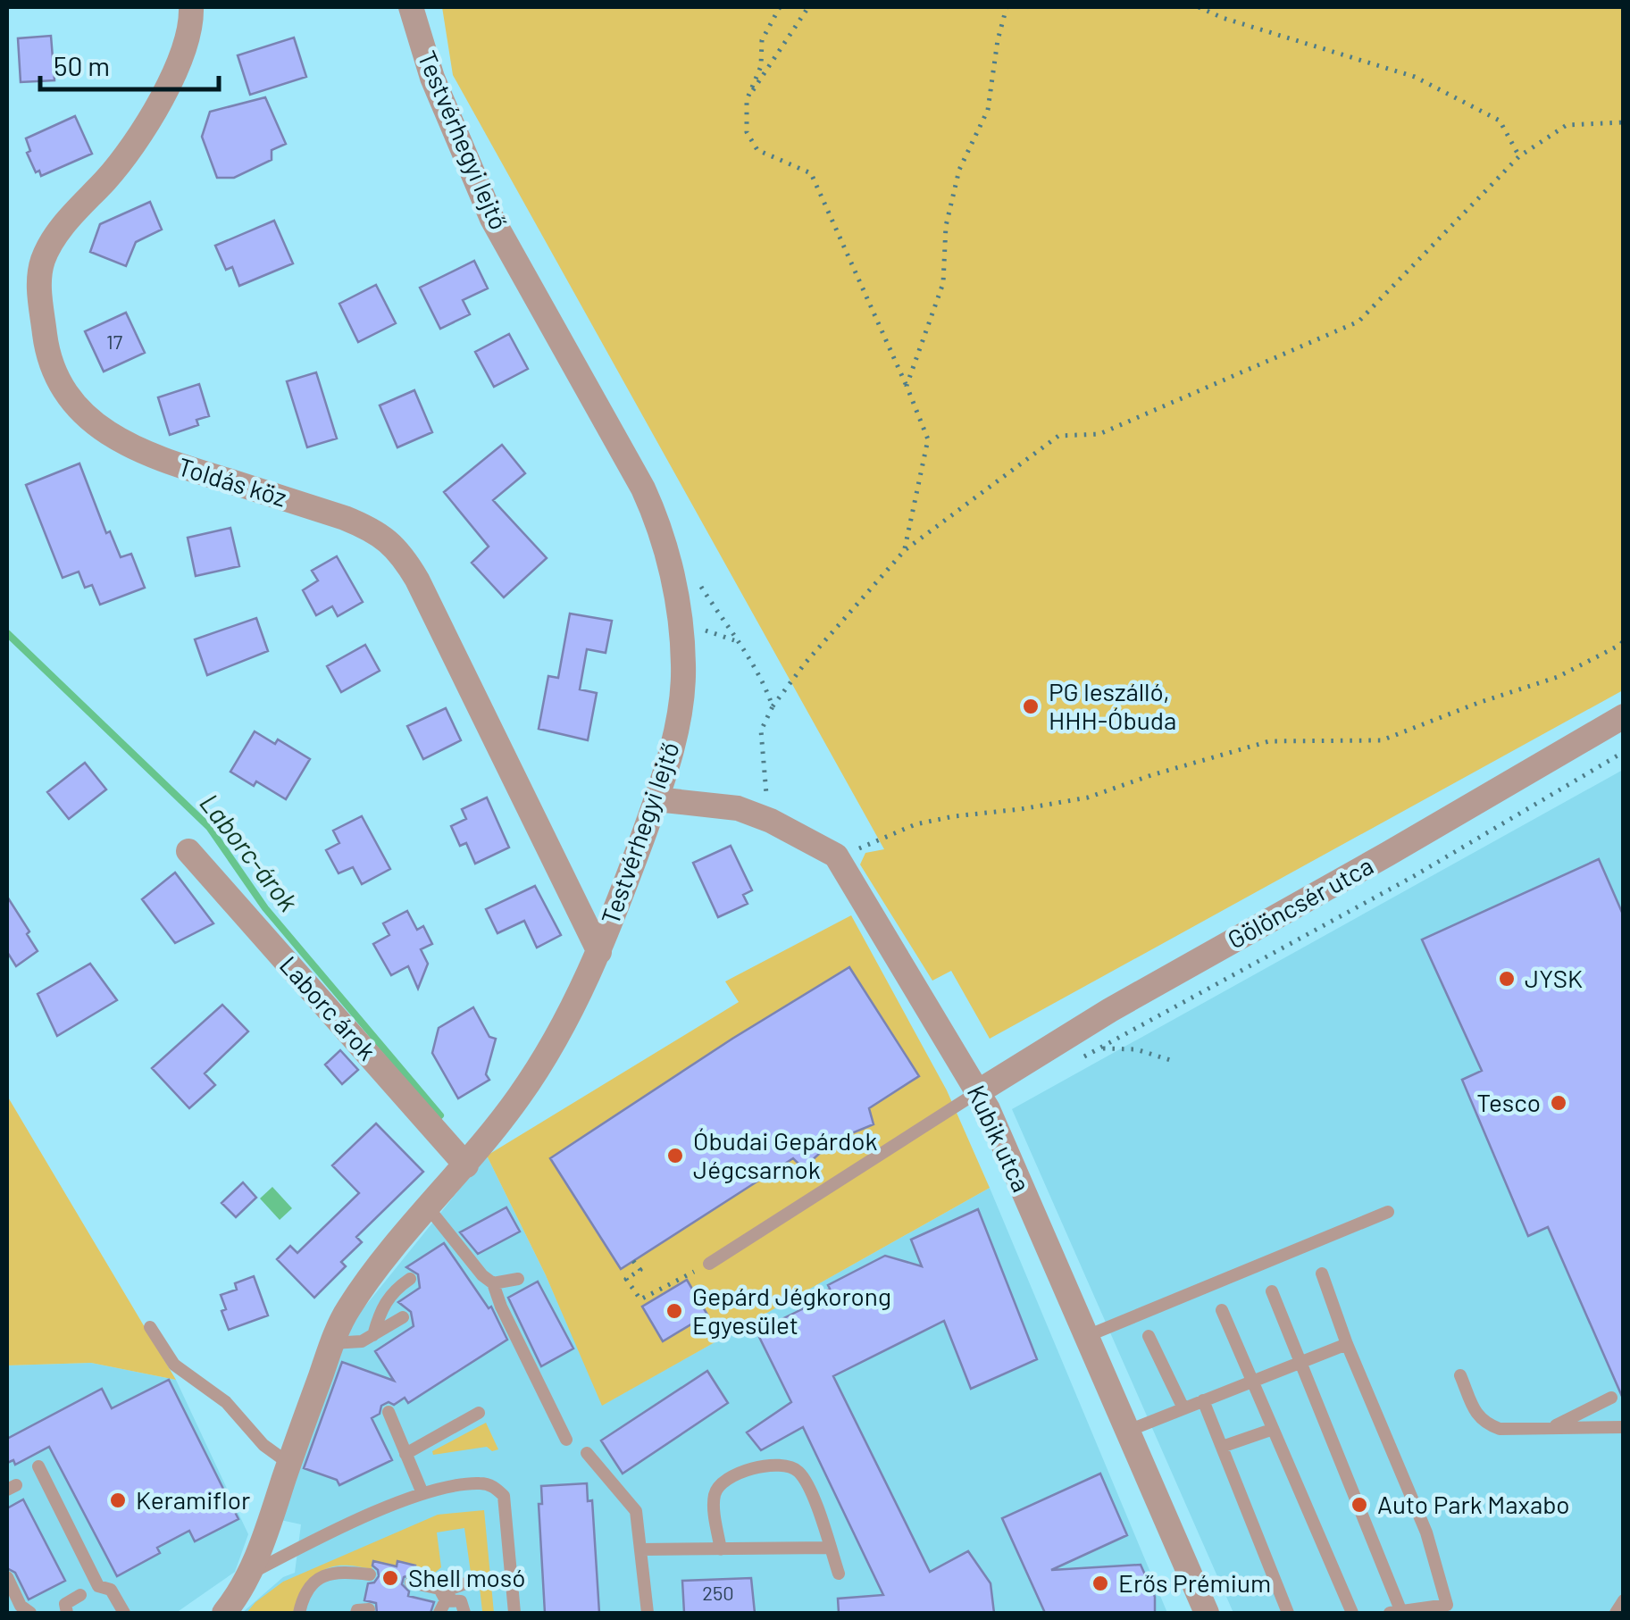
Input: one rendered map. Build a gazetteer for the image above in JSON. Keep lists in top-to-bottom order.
{
  "streets": {
    "street": [
      "Testvérhegyi lejtő",
      "Toldás köz",
      "Gölöncsér utca",
      "Laborc árok",
      "Kubik utca"
    ]
  },
  "crossings": [
    ["Testvérhegyi lejtő", "Toldás köz"],
    ["Testvérhegyi lejtő", "Laborc árok"],
    ["Gölöncsér utca", "Kubik utca"]
  ],
  "water": ["Laborc-árok"],
  "places": [
    "PG leszálló, HHH-Óbuda",
    "JYSK",
    "Tesco",
    "Óbudai Gepárdok Jégcsarnok",
    "Gepárd Jégkorong Egyesület",
    "Keramiflor",
    "Auto Park Maxabo",
    "Shell mosó",
    "Erős Prémium"
  ],
  "house_numbers": ["17", "250"],
  "scale_bar": "50 m"
}
